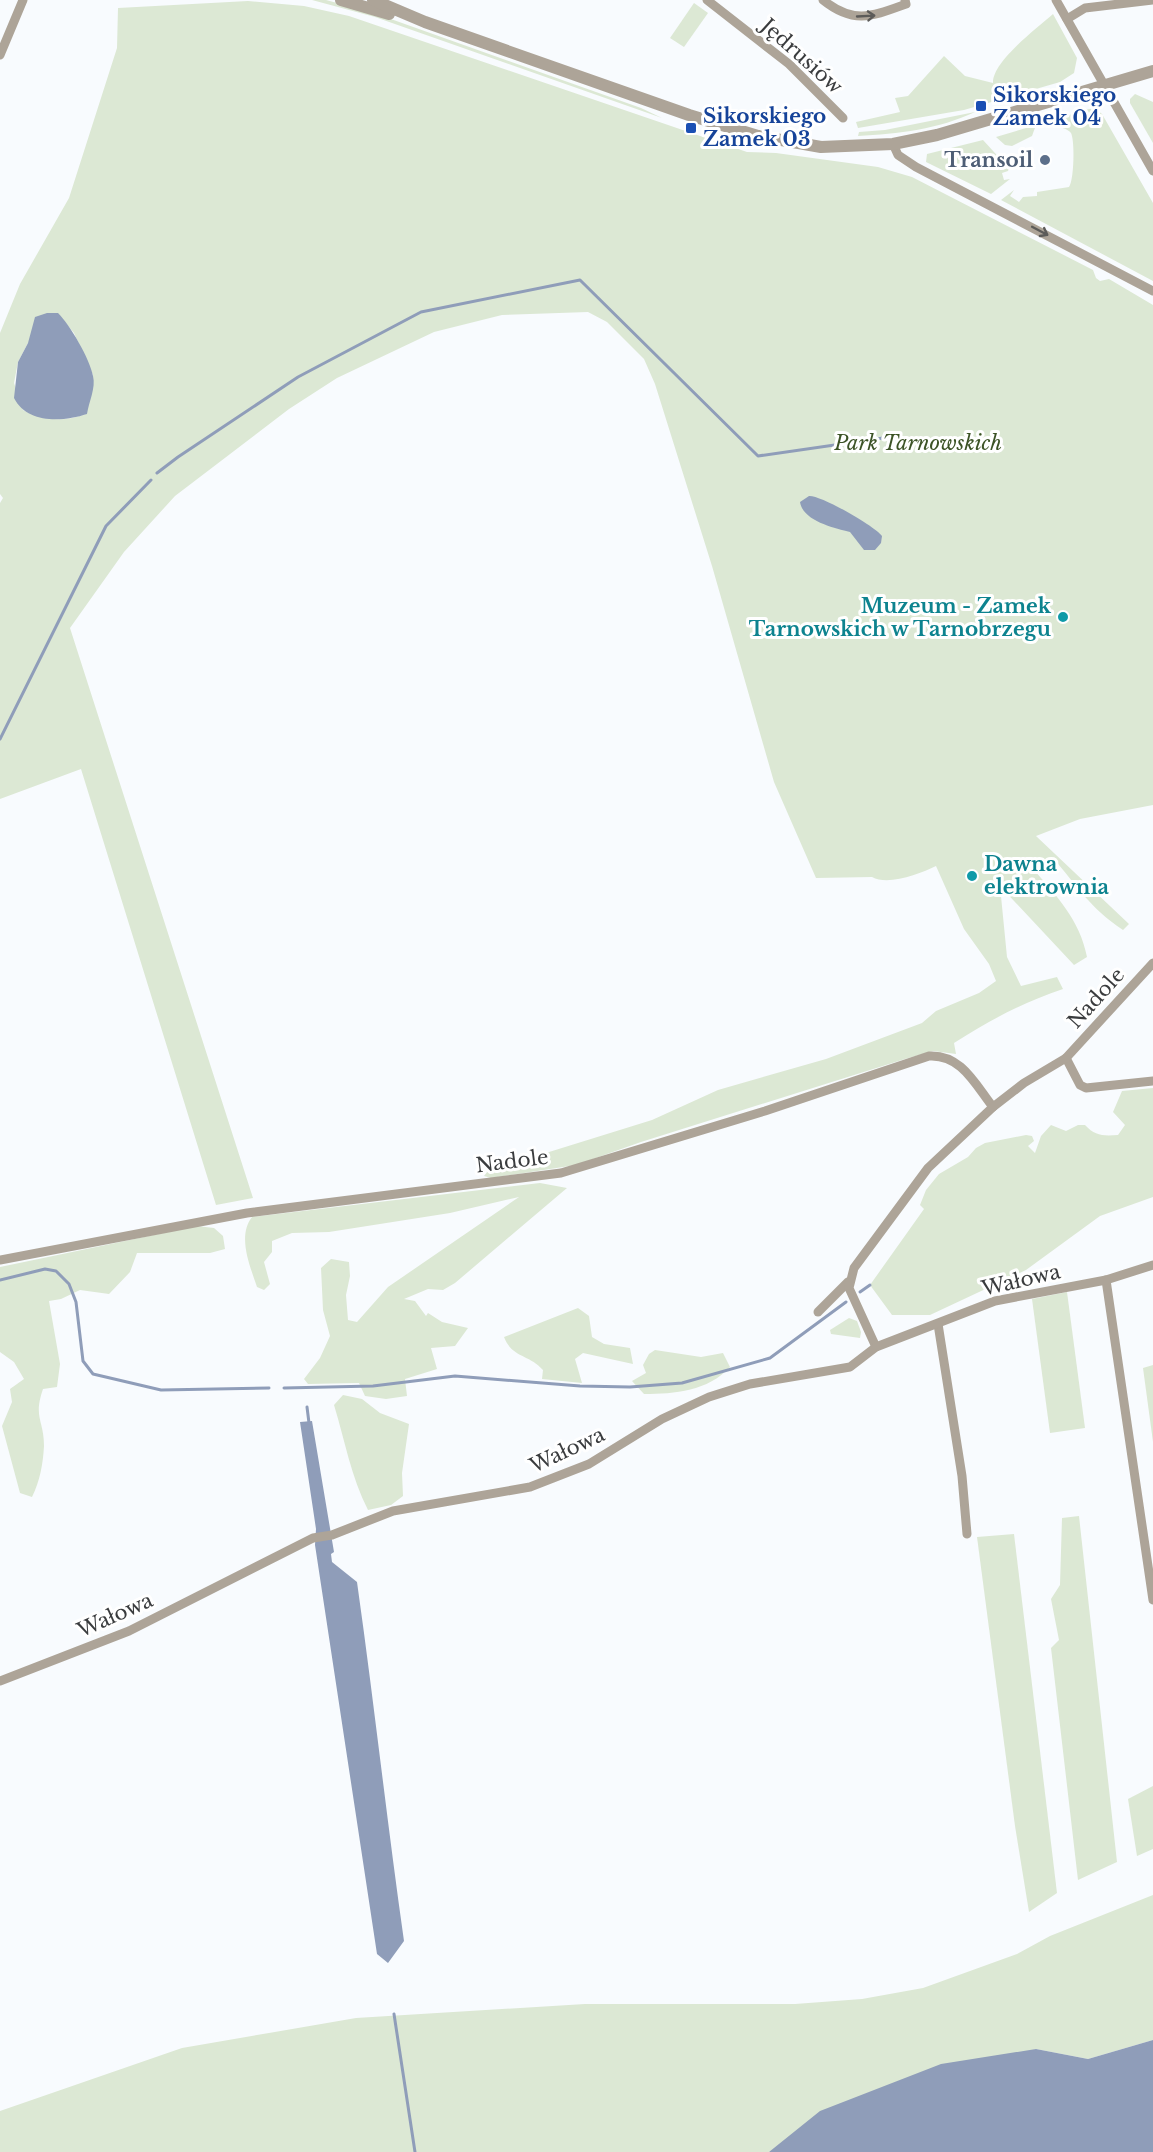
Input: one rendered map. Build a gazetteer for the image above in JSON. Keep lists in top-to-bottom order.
{
  "streets": {
    "street": ["Jędrusiów", "Nadole", "Wałowa"]
  },
  "parks": ["Park Tarnowskich"],
  "places": {
    "transit": ["Sikorskiego Zamek 04", "Sikorskiego Zamek 03"],
    "other": ["Transoil", "Muzeum - Zamek Tarnowskich w Tarnobrzegu", "Dawna elektrownia"]
  }
}
